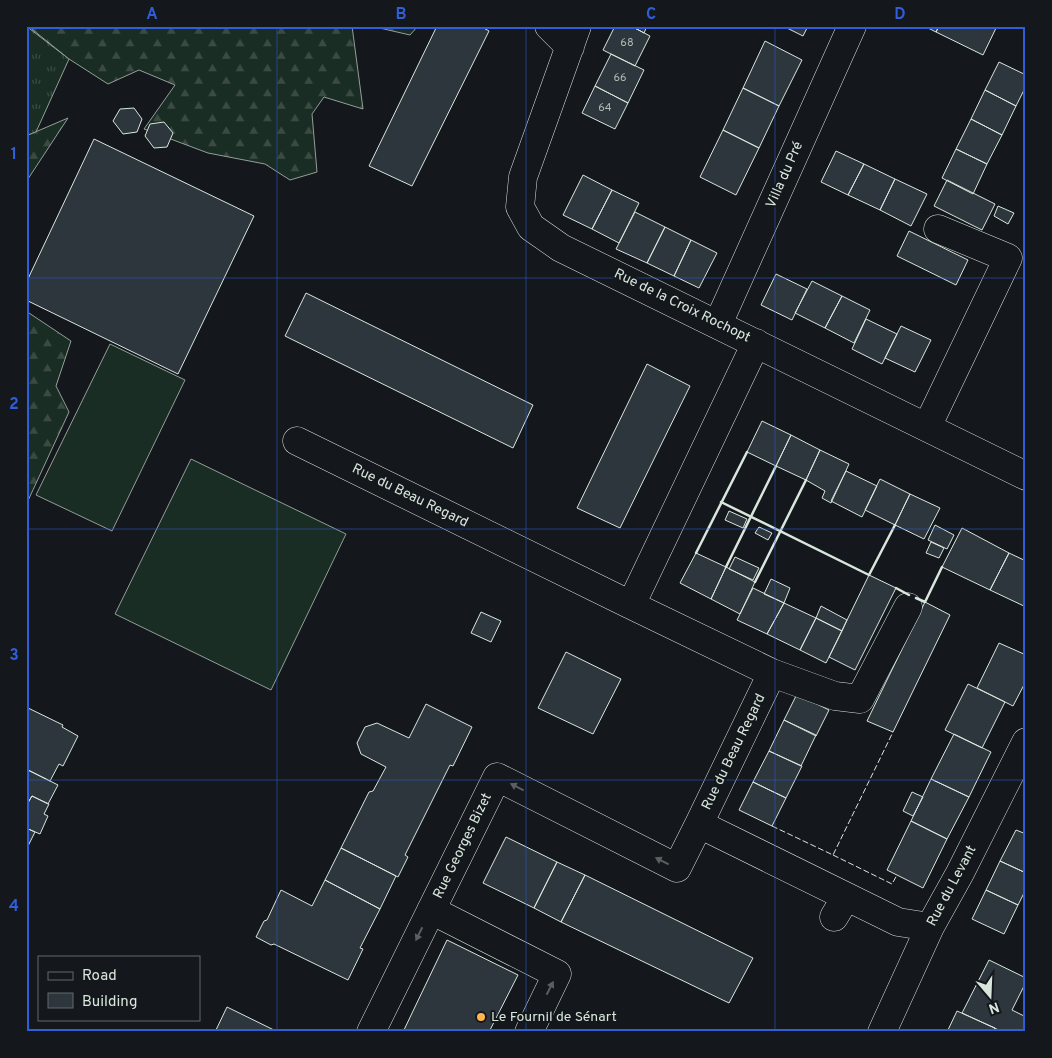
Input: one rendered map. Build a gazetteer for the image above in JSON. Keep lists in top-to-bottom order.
{
  "streets": {
    "street": [
      "Villa du Pré",
      "Rue de la Croix Rochopt",
      "Rue du Beau Regard",
      "Rue Georges Bizet",
      "Rue du Levant"
    ]
  },
  "crossings": [
    ["Villa du Pré", "Rue de la Croix Rochopt"],
    ["Rue du Beau Regard", "Rue Georges Bizet"],
    ["Rue du Beau Regard", "Rue du Levant"]
  ],
  "places": ["Le Fournil de Sénart"],
  "house_numbers": ["68", "66", "64"],
  "legend": ["Road", "Building"],
  "north": "bottom",
  "grid": {
    "columns": [
      "A",
      "B",
      "C",
      "D"
    ],
    "rows": [
      "1",
      "2",
      "3",
      "4"
    ]
  }
}
